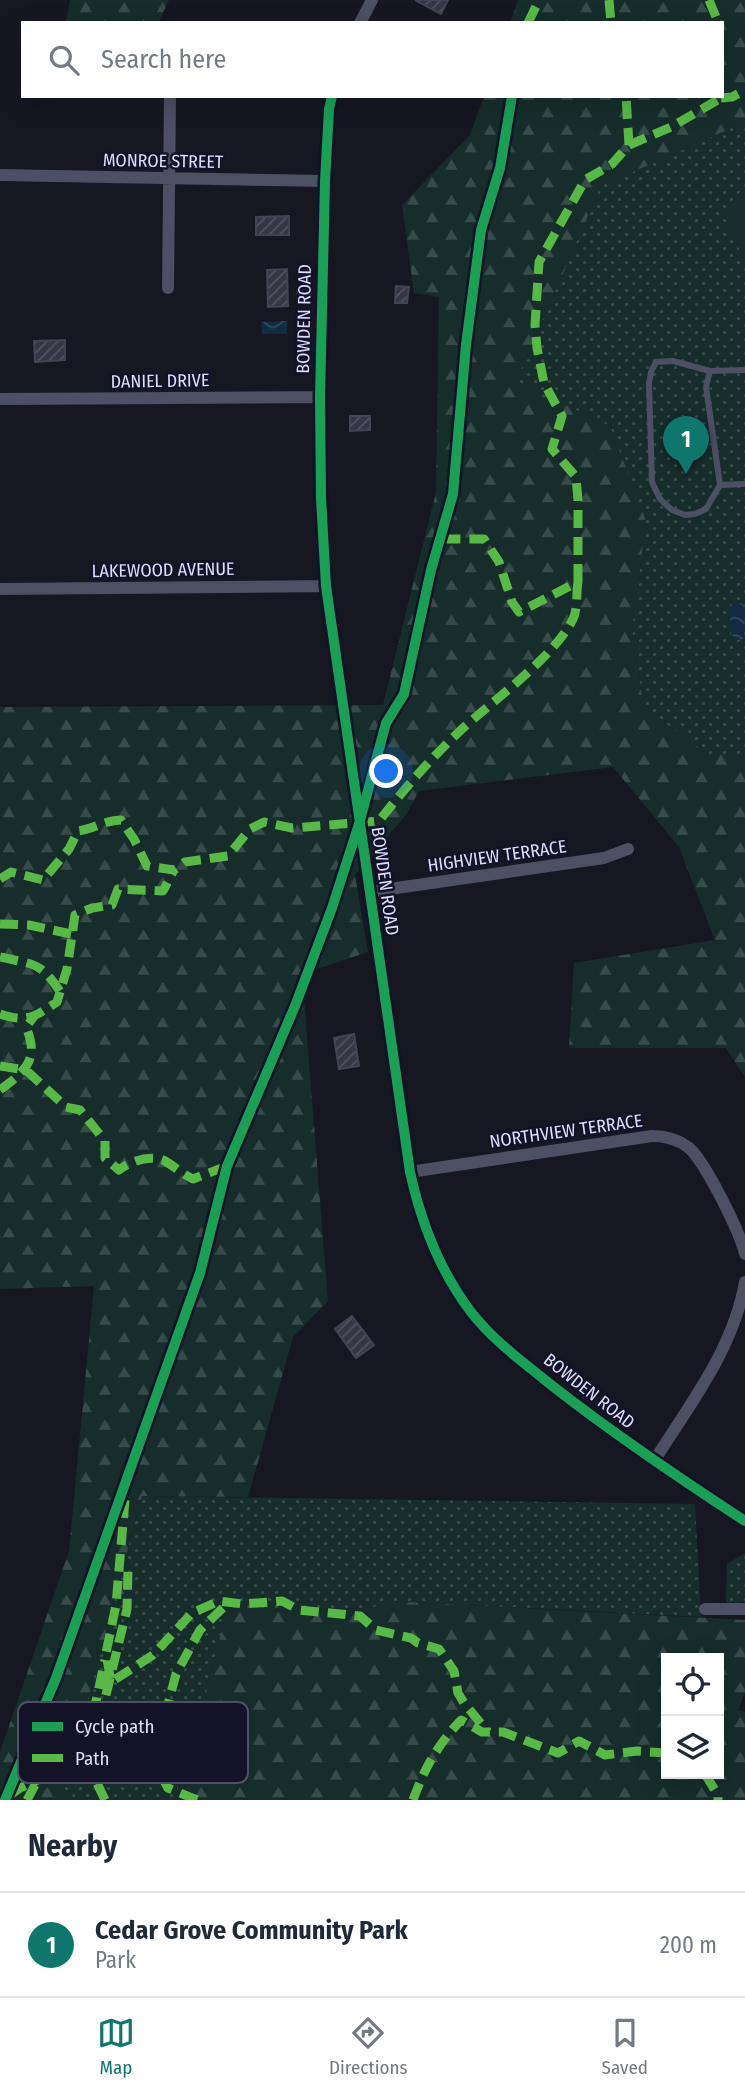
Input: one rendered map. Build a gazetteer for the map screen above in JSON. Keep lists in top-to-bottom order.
{
  "streets": {
    "street": [
      "MONROE STREET",
      "BOWDEN ROAD",
      "DANIEL DRIVE",
      "LAKEWOOD AVENUE",
      "HIGHVIEW TERRACE",
      "NORTHVIEW TERRACE"
    ]
  },
  "crossings": [
    ["MONROE STREET", "BOWDEN ROAD"],
    ["BOWDEN ROAD", "DANIEL DRIVE"],
    ["BOWDEN ROAD", "LAKEWOOD AVENUE"],
    ["BOWDEN ROAD", "HIGHVIEW TERRACE"],
    ["BOWDEN ROAD", "NORTHVIEW TERRACE"]
  ],
  "legend": ["Cycle path", "Path"],
  "page": {
    "search": "Search here",
    "pins": "1",
    "heading": "Nearby",
    "list": [
      {
        "mark": "1",
        "name": "Cedar Grove Community Park",
        "note": "Park",
        "value": "200 m"
      }
    ],
    "nav": ["Map", "Directions", "Saved"]
  }
}
